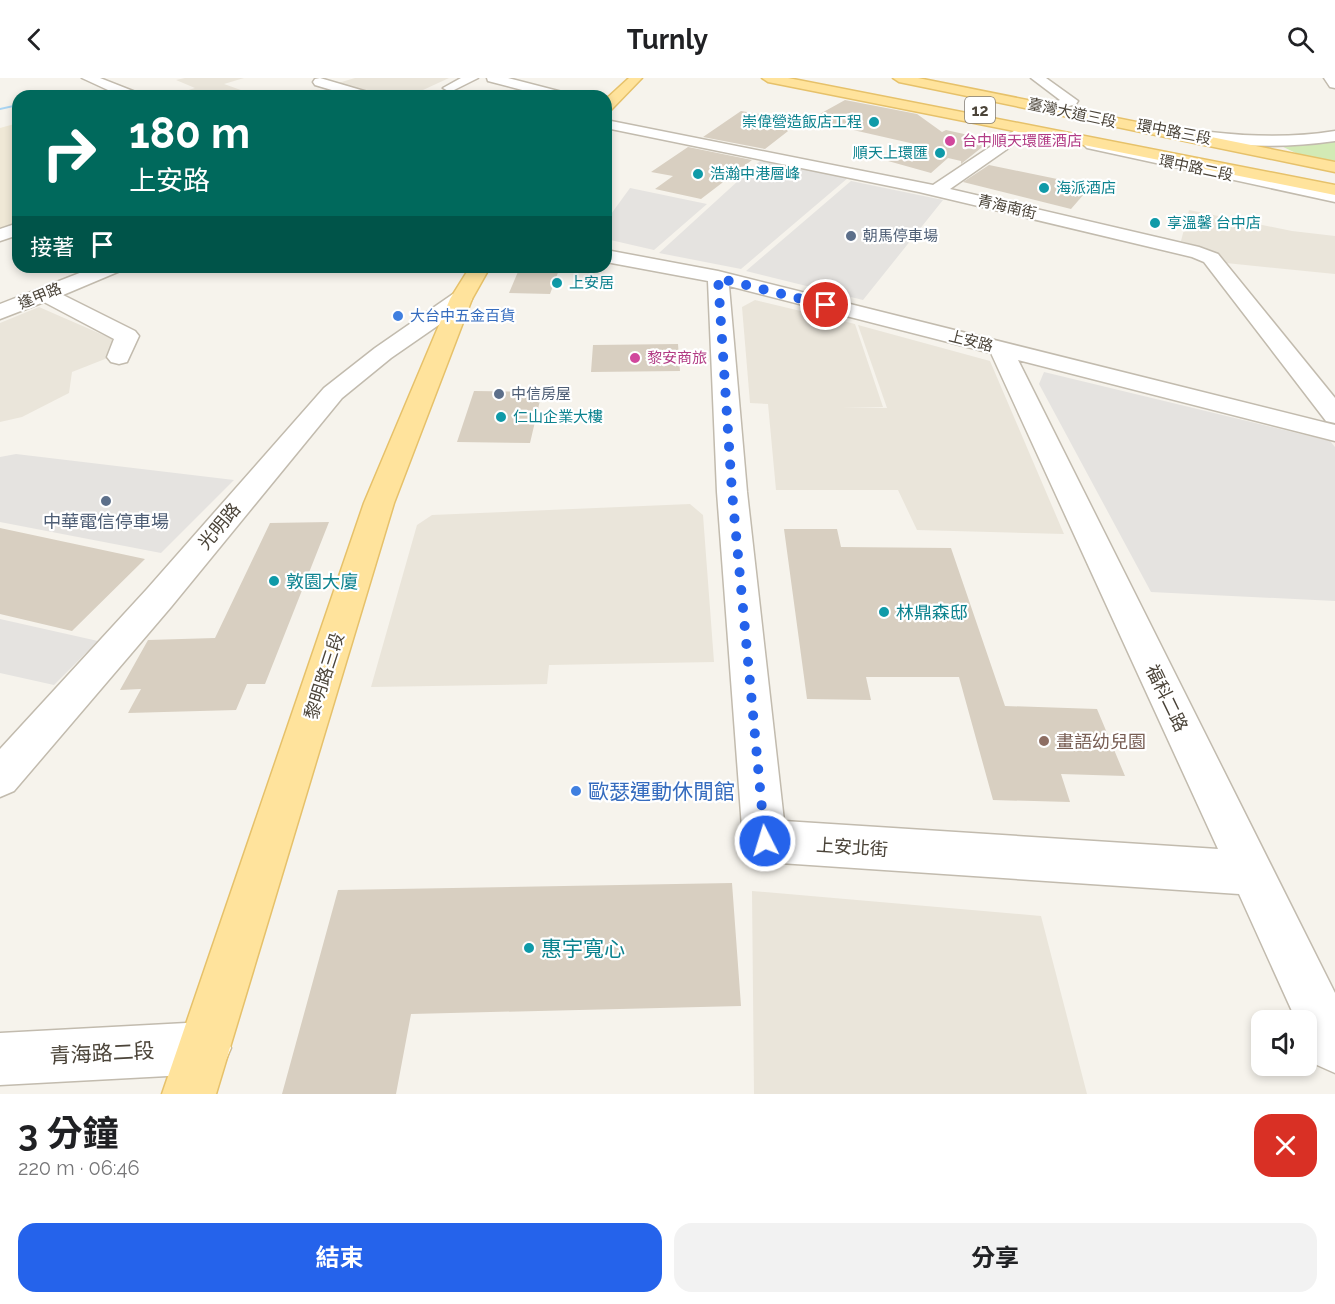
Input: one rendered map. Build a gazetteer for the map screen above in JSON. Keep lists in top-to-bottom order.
{
  "streets": {
    "main road": ["12", "臺灣大道三段", "黎明路三段"],
    "street": [
      "環中路三段",
      "環中路二段",
      "青海南街",
      "逢甲路",
      "上安路",
      "光明路",
      "福科二路",
      "上安北街",
      "青海路二段"
    ]
  },
  "crossings": [
    ["12", "臺灣大道三段"],
    ["臺灣大道三段", "環中路三段"],
    ["臺灣大道三段", "環中路二段"],
    ["臺灣大道三段", "青海南街"],
    ["上安路", "福科二路"],
    ["上安路", "上安北街"],
    ["光明路", "黎明路三段"],
    ["黎明路三段", "青海路二段"],
    ["福科二路", "上安北街"]
  ],
  "places": [
    "崇偉營造飯店工程",
    "台中順天環匯酒店",
    "順天上環匯",
    "浩瀚中港層峰",
    "海派酒店",
    "享溫馨 台中店",
    "朝馬停車場",
    "上安居",
    "大台中五金百貨",
    "黎安商旅",
    "中信房屋",
    "仁山企業大樓",
    "中華電信停車場",
    "敦園大廈",
    "林鼎森邸",
    "畫語幼兒園",
    "歐瑟運動休閒館",
    "惠宇寬心"
  ],
  "page": {
    "header": "Turnly",
    "turn": ["180 m", "上安路"],
    "then": "接著",
    "heading": ["3 分鐘", "220 m · 06:46"],
    "buttons": ["結束", "分享"]
  }
}
